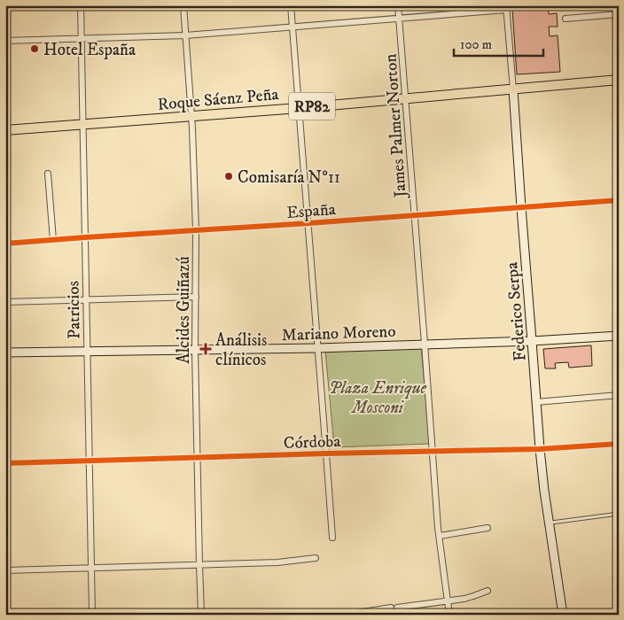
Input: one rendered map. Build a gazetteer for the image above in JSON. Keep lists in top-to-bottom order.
{
  "streets": {
    "main road": ["Roque Sáenz Peña", "RP82"],
    "street": [
      "James Palmer Norton",
      "España",
      "Patricios",
      "Alcides Guiñazú",
      "Federico Serpa",
      "Mariano Moreno",
      "Córdoba"
    ]
  },
  "crossings": [
    ["Roque Sáenz Peña", "James Palmer Norton"],
    ["Roque Sáenz Peña", "Patricios"],
    ["Roque Sáenz Peña", "Alcides Guiñazú"],
    ["Roque Sáenz Peña", "Federico Serpa"],
    ["James Palmer Norton", "España"],
    ["James Palmer Norton", "Mariano Moreno"],
    ["James Palmer Norton", "Córdoba"],
    ["España", "Patricios"],
    ["España", "Alcides Guiñazú"],
    ["España", "Federico Serpa"],
    ["Patricios", "Mariano Moreno"],
    ["Patricios", "Córdoba"],
    ["Alcides Guiñazú", "Mariano Moreno"],
    ["Alcides Guiñazú", "Córdoba"],
    ["Federico Serpa", "Mariano Moreno"],
    ["Federico Serpa", "Córdoba"]
  ],
  "parks": ["Plaza Enrique Mosconi"],
  "places": {
    "other": ["Hotel España", "Comisaría Nº11"],
    "health": ["Análisis clínicos"]
  },
  "scale_bar": "100 m"
}
